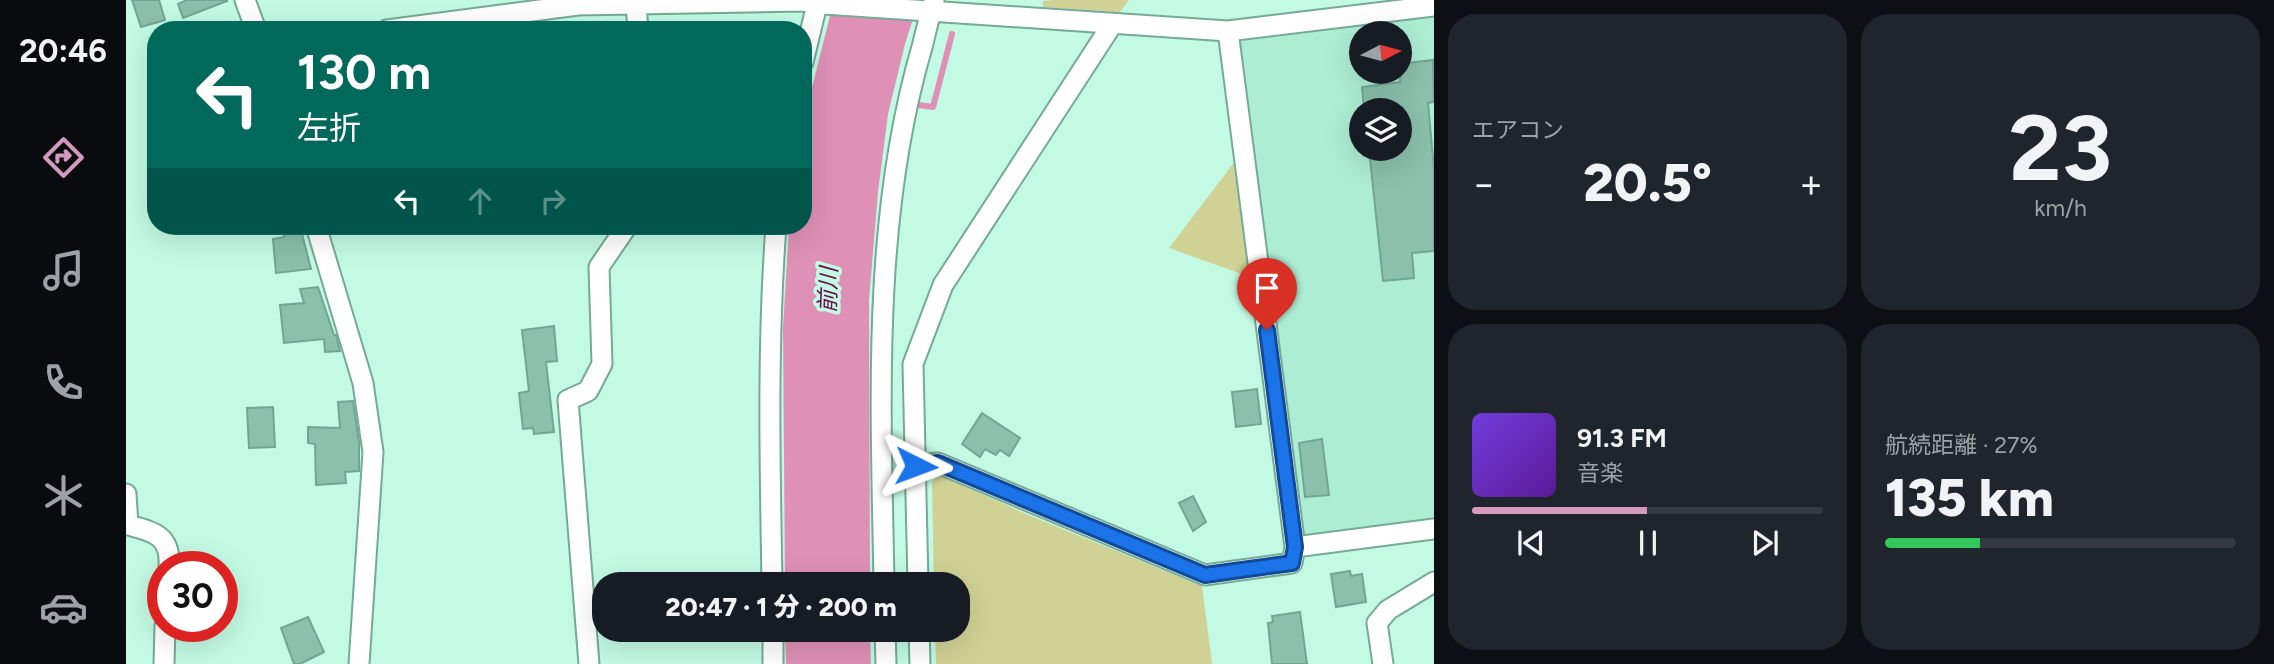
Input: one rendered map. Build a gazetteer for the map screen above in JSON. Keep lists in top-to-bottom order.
{
  "water": ["前川"],
  "north": "right",
  "page": {
    "tabs": "20:46",
    "tile": [
      "エアコン",
      ["23", "km/h"],
      ["航続距離 · 27%", "135 km"]
    ],
    "turn": ["130 m", "左折"],
    "heat": ["−", "20.5°", "+"],
    "song": ["91.3 FM", "音楽"],
    "limit": "30",
    "trip": "20:47 · 1 分 · 200 m"
  }
}
